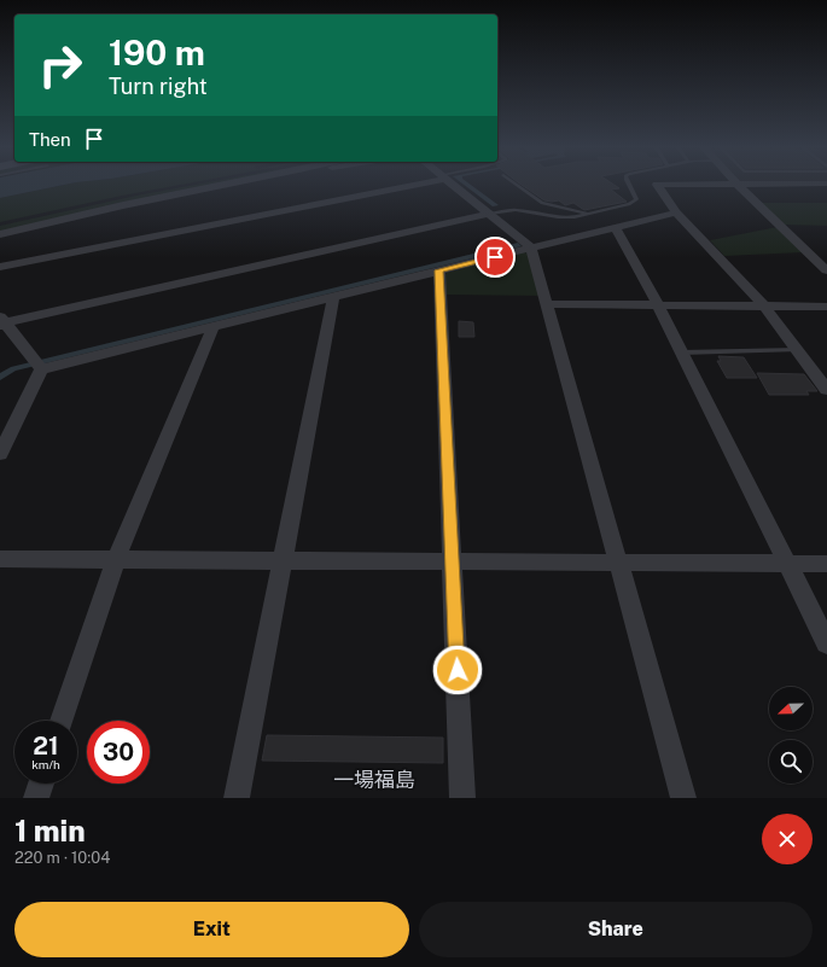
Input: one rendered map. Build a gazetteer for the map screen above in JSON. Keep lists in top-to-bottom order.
{
  "districts": ["一場福島"],
  "north": "left",
  "page": {
    "turn": ["190 m", "Turn right"],
    "then": "Then",
    "speed": "21 km/h",
    "limit": "30",
    "heading": ["1 min", "220 m · 10:04"],
    "buttons": ["Exit", "Share"]
  }
}
